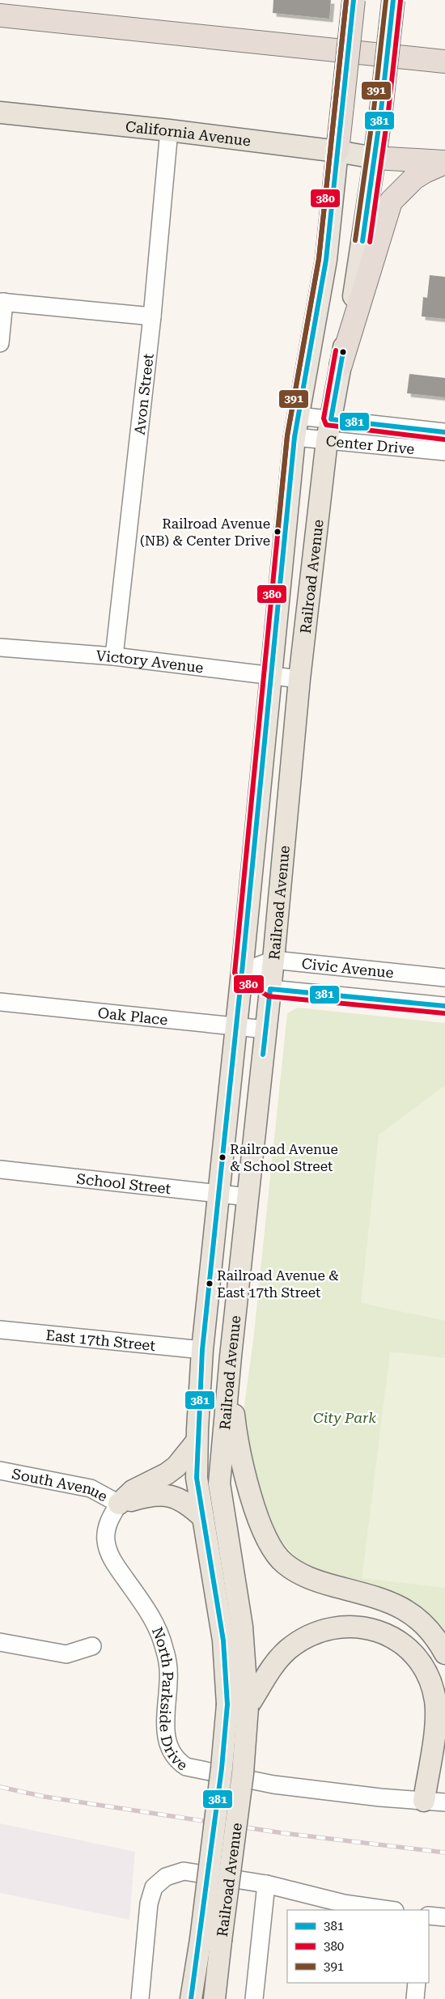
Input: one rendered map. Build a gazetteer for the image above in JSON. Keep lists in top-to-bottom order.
{
  "streets": {
    "highway": ["Railroad Avenue"],
    "main road": ["California Avenue"],
    "street": [
      "Avon Street",
      "Center Drive",
      "Victory Avenue",
      "Civic Avenue",
      "Oak Place",
      "School Street",
      "East 17th Street",
      "South Avenue",
      "North Parkside Drive"
    ]
  },
  "crossings": [
    ["California Avenue", "Avon Street"],
    ["California Avenue", "Railroad Avenue"],
    ["Avon Street", "Victory Avenue"],
    ["Center Drive", "Railroad Avenue"],
    ["Railroad Avenue", "Victory Avenue"],
    ["Railroad Avenue", "Civic Avenue"],
    ["Railroad Avenue", "Oak Place"],
    ["Railroad Avenue", "School Street"],
    ["Railroad Avenue", "East 17th Street"],
    ["South Avenue", "North Parkside Drive"]
  ],
  "parks": ["City Park"],
  "places": ["Railroad Avenue (NB) & Center Drive", "Railroad Avenue & School Street", "Railroad Avenue & East 17th Street"],
  "lines": ["transit line 381", "transit line 380", "transit line 391"],
  "legend": ["381", "380", "391"]
}
